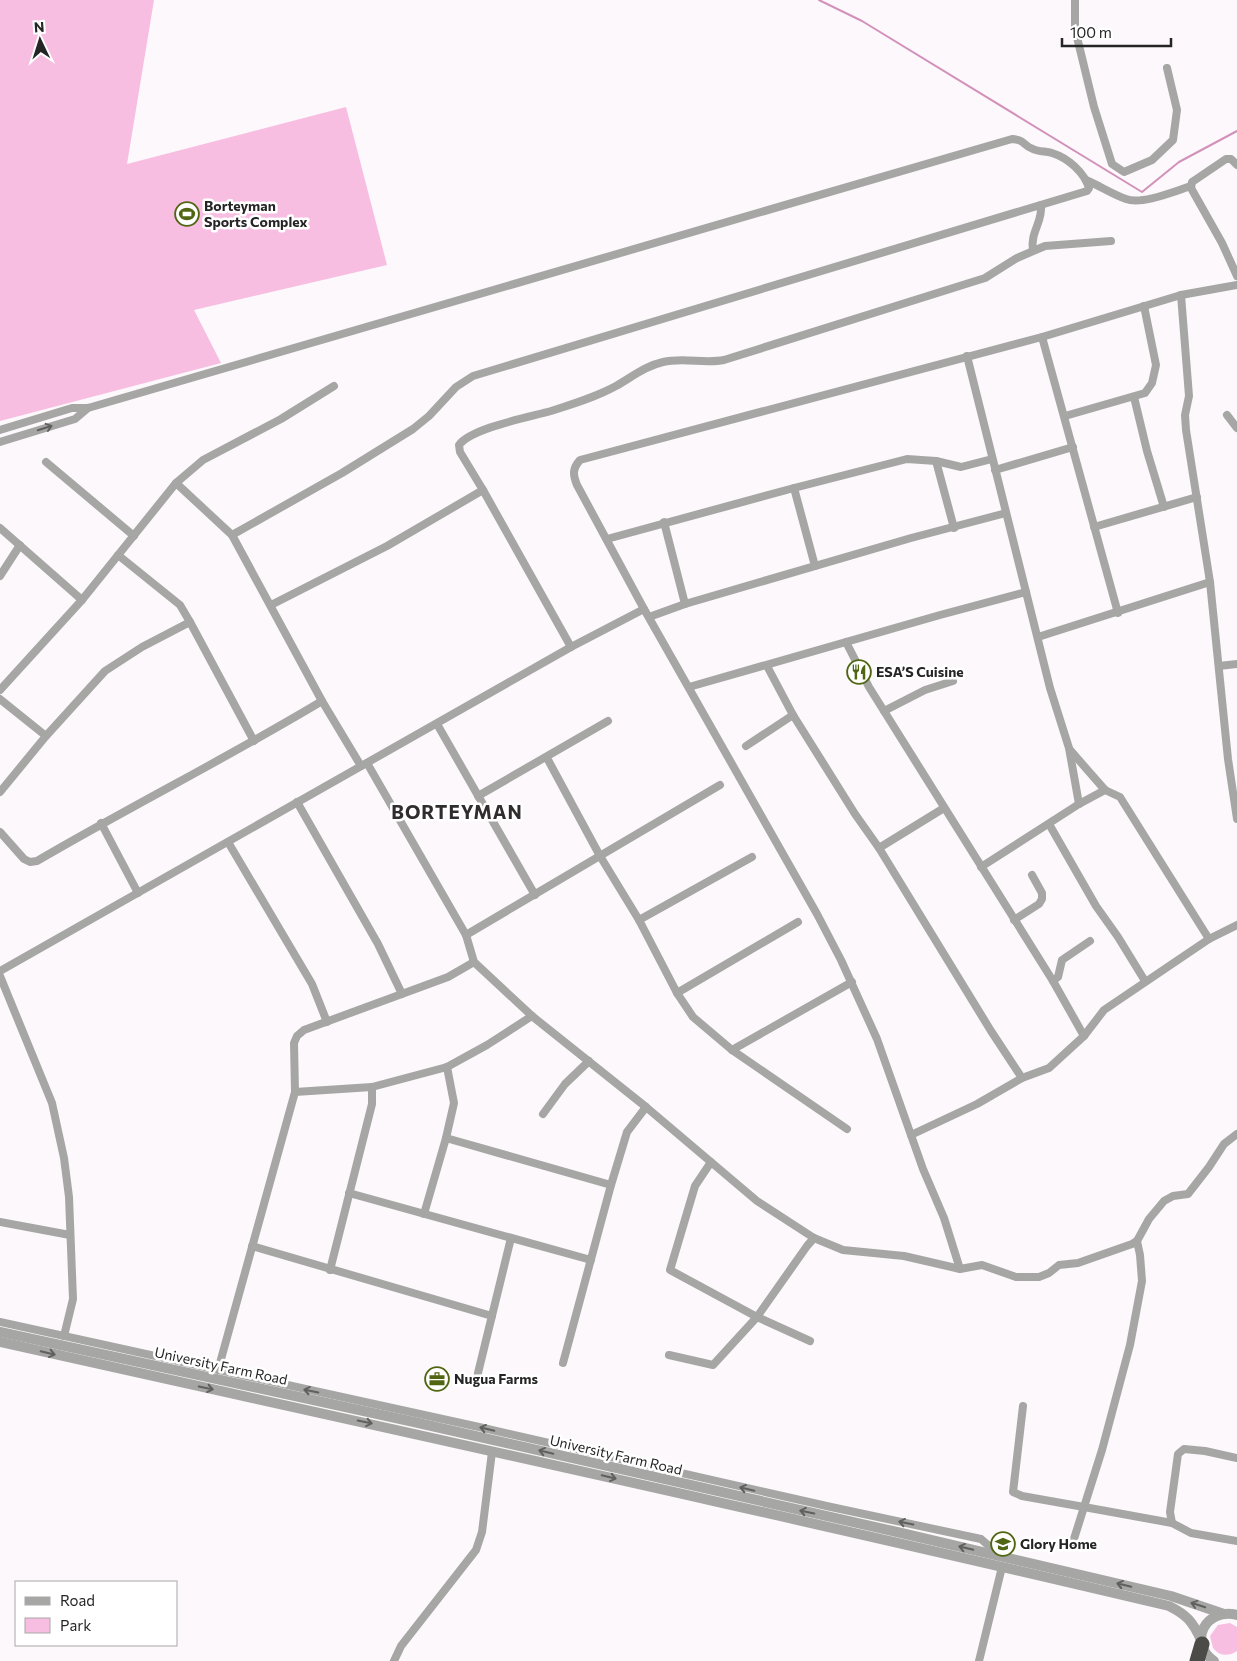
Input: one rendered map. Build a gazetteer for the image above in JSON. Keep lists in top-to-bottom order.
{
  "streets": {
    "street": ["University Farm Road"]
  },
  "districts": ["BORTEYMAN"],
  "places": {
    "sports": ["Borteyman Sports Complex"],
    "restaurant": ["ESA’S Cuisine"],
    "office": ["Nugua Farms"],
    "school or university": ["Glory Home"]
  },
  "legend": ["Road", "Park"],
  "scale_bar": "100 m",
  "north": "top"
}
